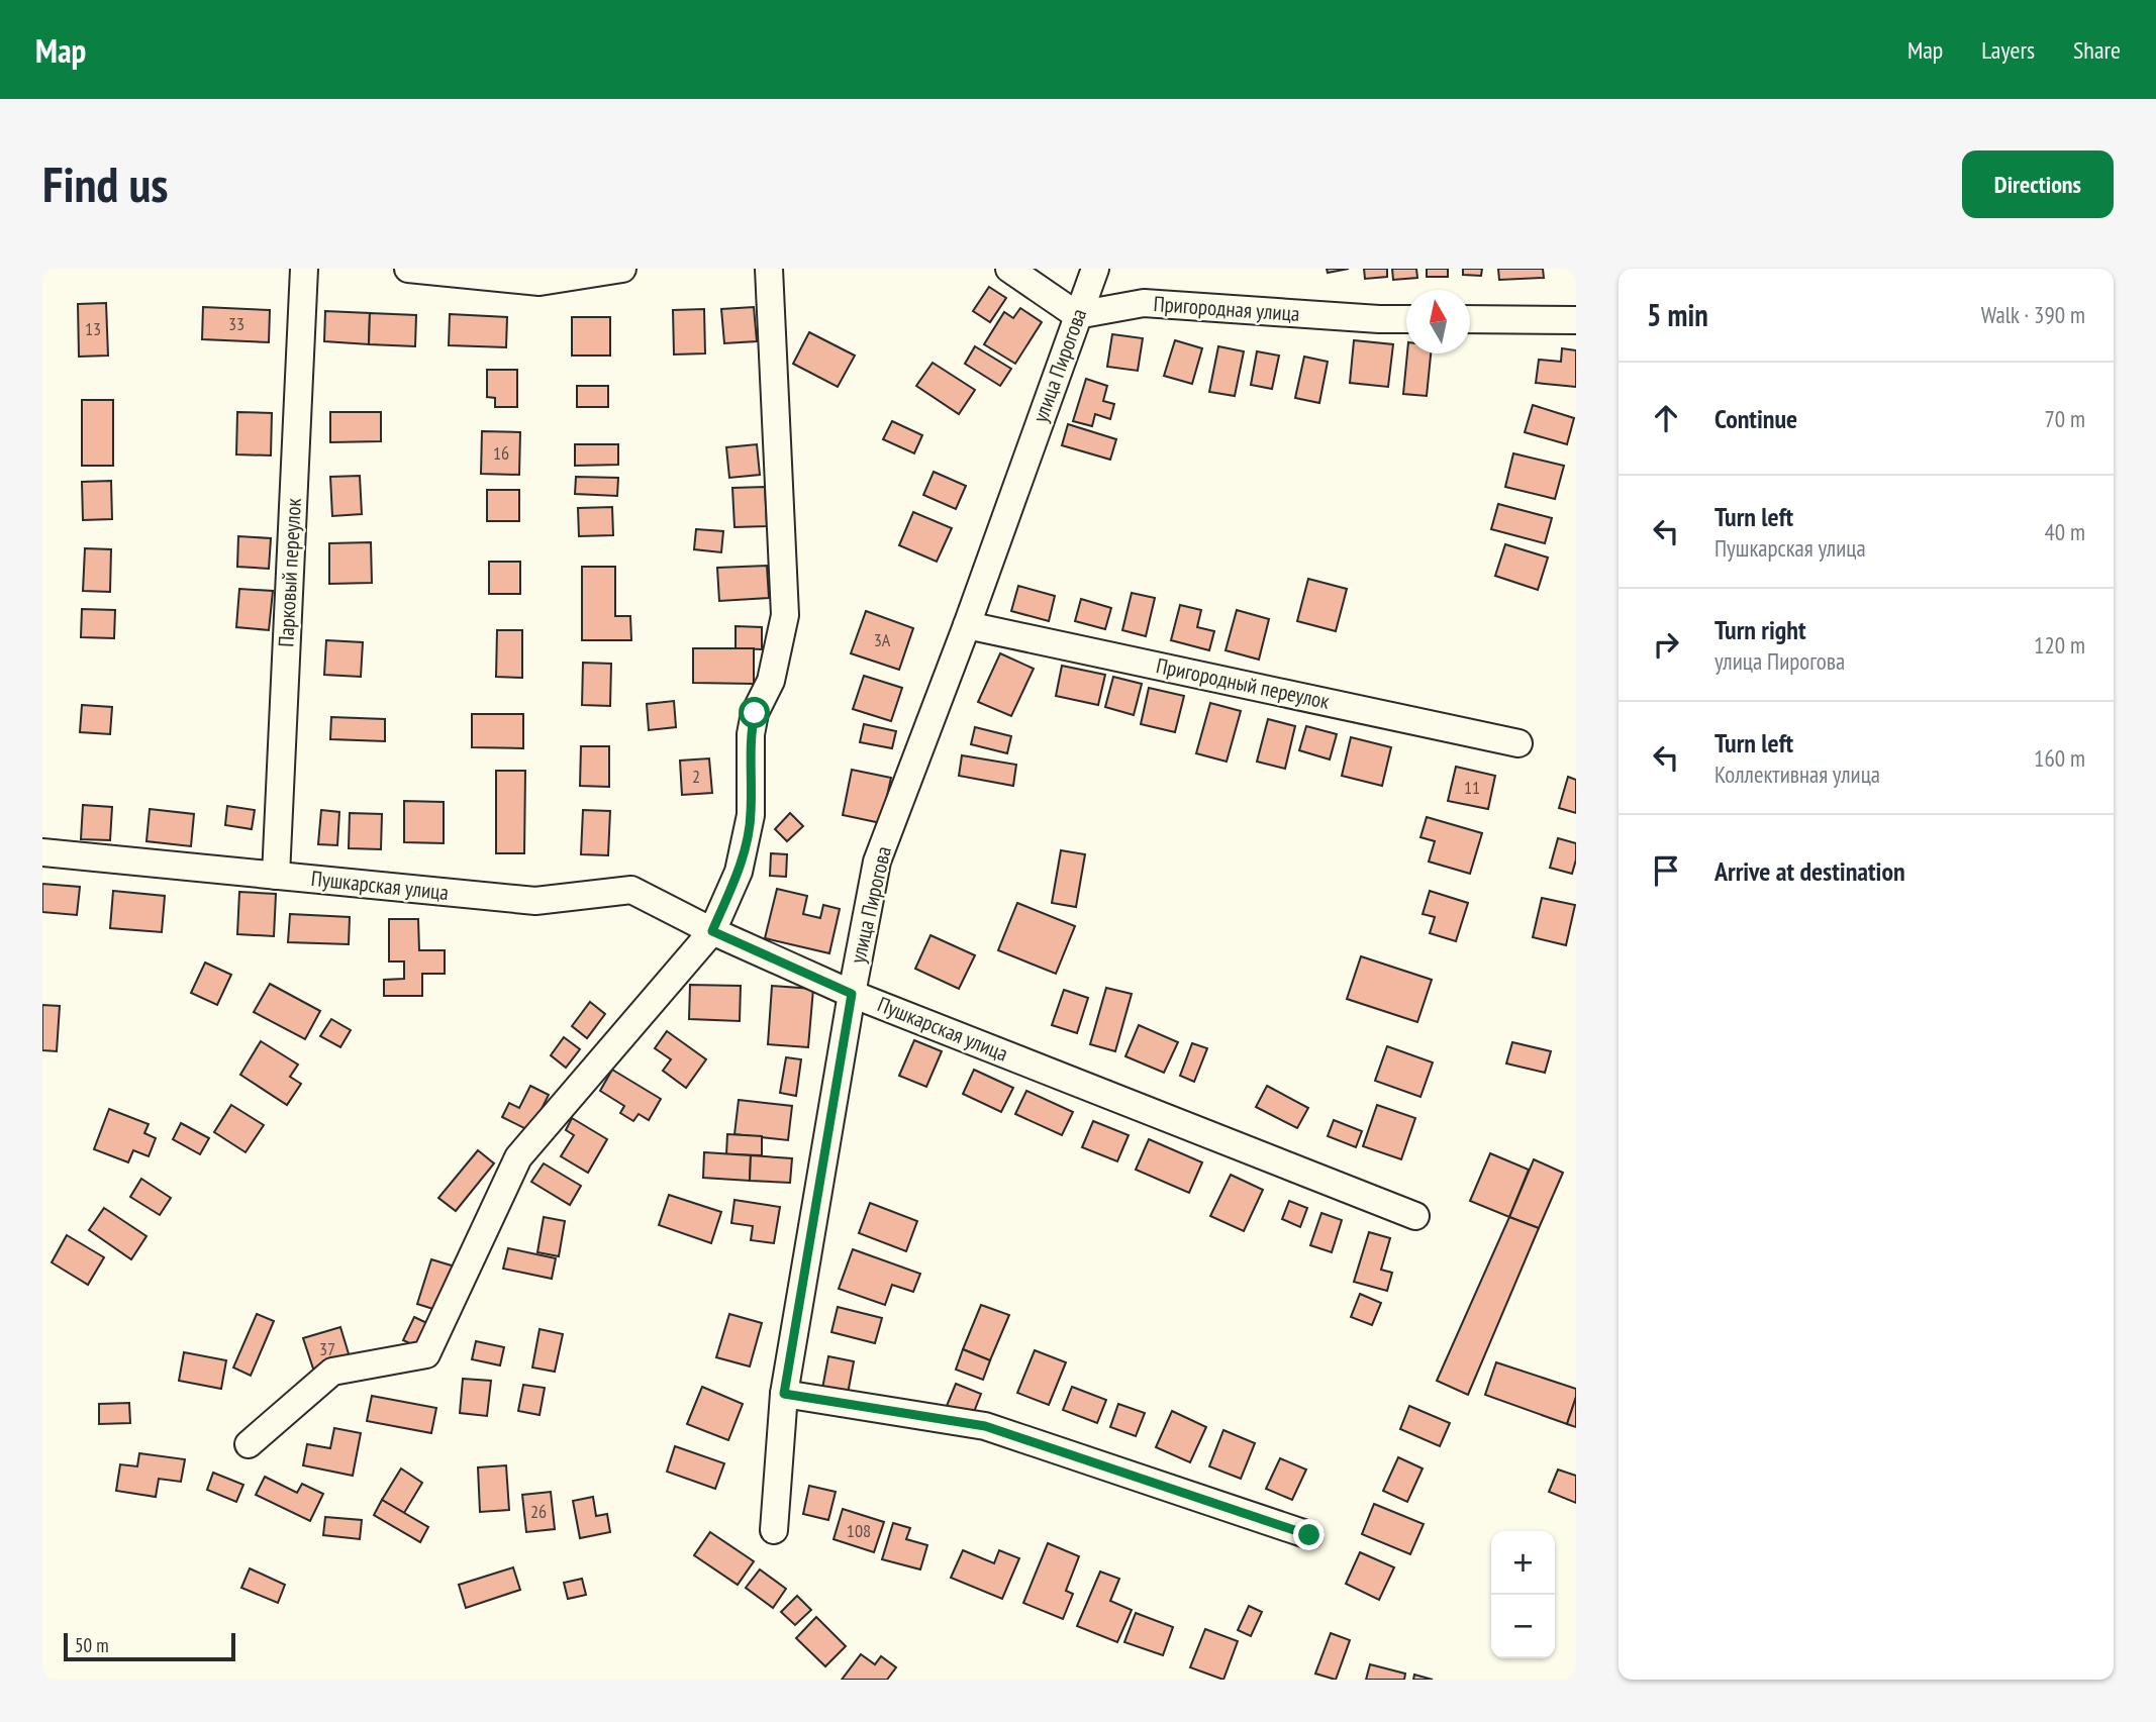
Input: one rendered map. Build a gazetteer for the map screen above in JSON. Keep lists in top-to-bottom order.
{
  "streets": {
    "street": [
      "Пригородная улица",
      "улица Пирогова",
      "Парковый переулок",
      "Пригородный переулок",
      "Пушкарская улица"
    ]
  },
  "crossings": [
    ["Пригородная улица", "улица Пирогова"],
    ["улица Пирогова", "Пригородный переулок"],
    ["улица Пирогова", "Пушкарская улица"],
    ["Парковый переулок", "Пушкарская улица"]
  ],
  "house_numbers": [
    "33",
    "13",
    "16",
    "3А",
    "2",
    "11",
    "37",
    "26",
    "108"
  ],
  "scale_bar": "50 m",
  "north": "top",
  "page": {
    "header": "Map",
    "nav": ["Map", "Layers", "Share"],
    "buttons": "Directions",
    "title": "Find us",
    "heading": ["5 min", "Walk · 390 m"],
    "list": [
      ["Continue", "70 m"],
      ["Turn left", "Пушкарская улица", "40 m"],
      ["Turn right", "улица Пирогова", "120 m"],
      ["Turn left", "Коллективная улица", "160 m"],
      "Arrive at destination"
    ],
    "map_buttons": ["+", "−"],
    "scale": "50 m"
  }
}
